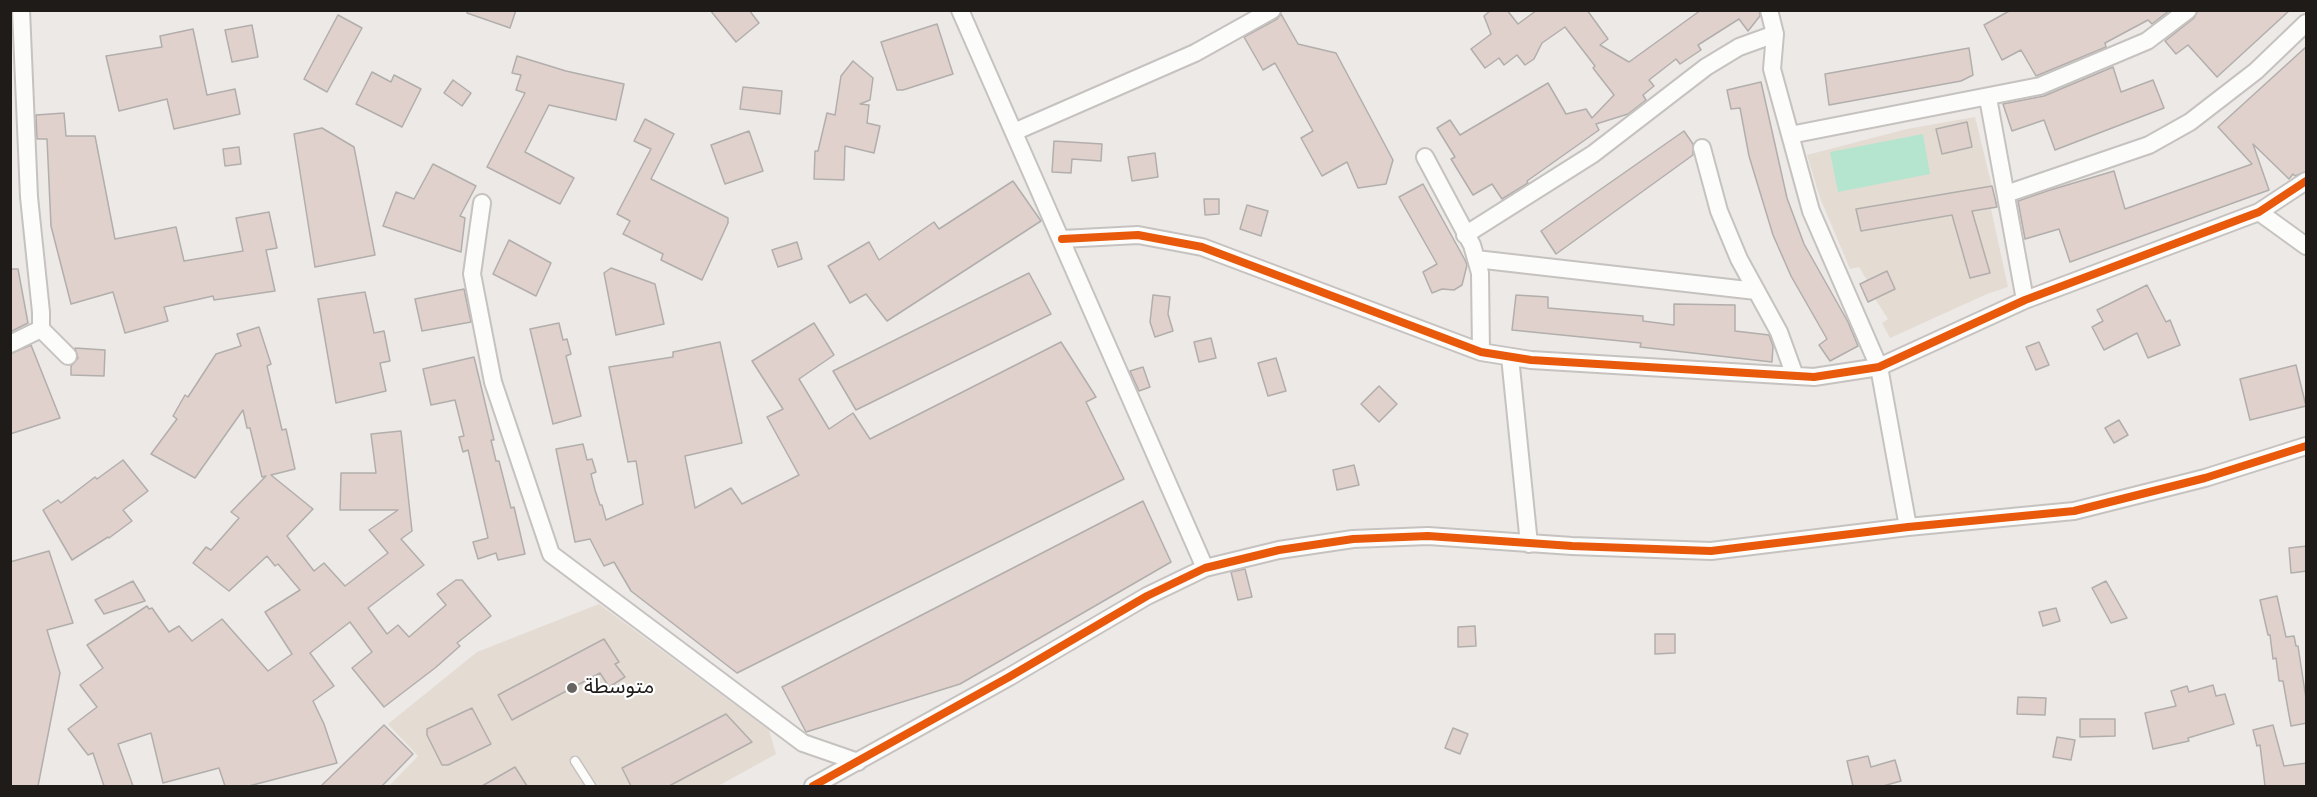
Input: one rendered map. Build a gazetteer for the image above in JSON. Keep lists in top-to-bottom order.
{
  "places": ["متوسطة"]
}
